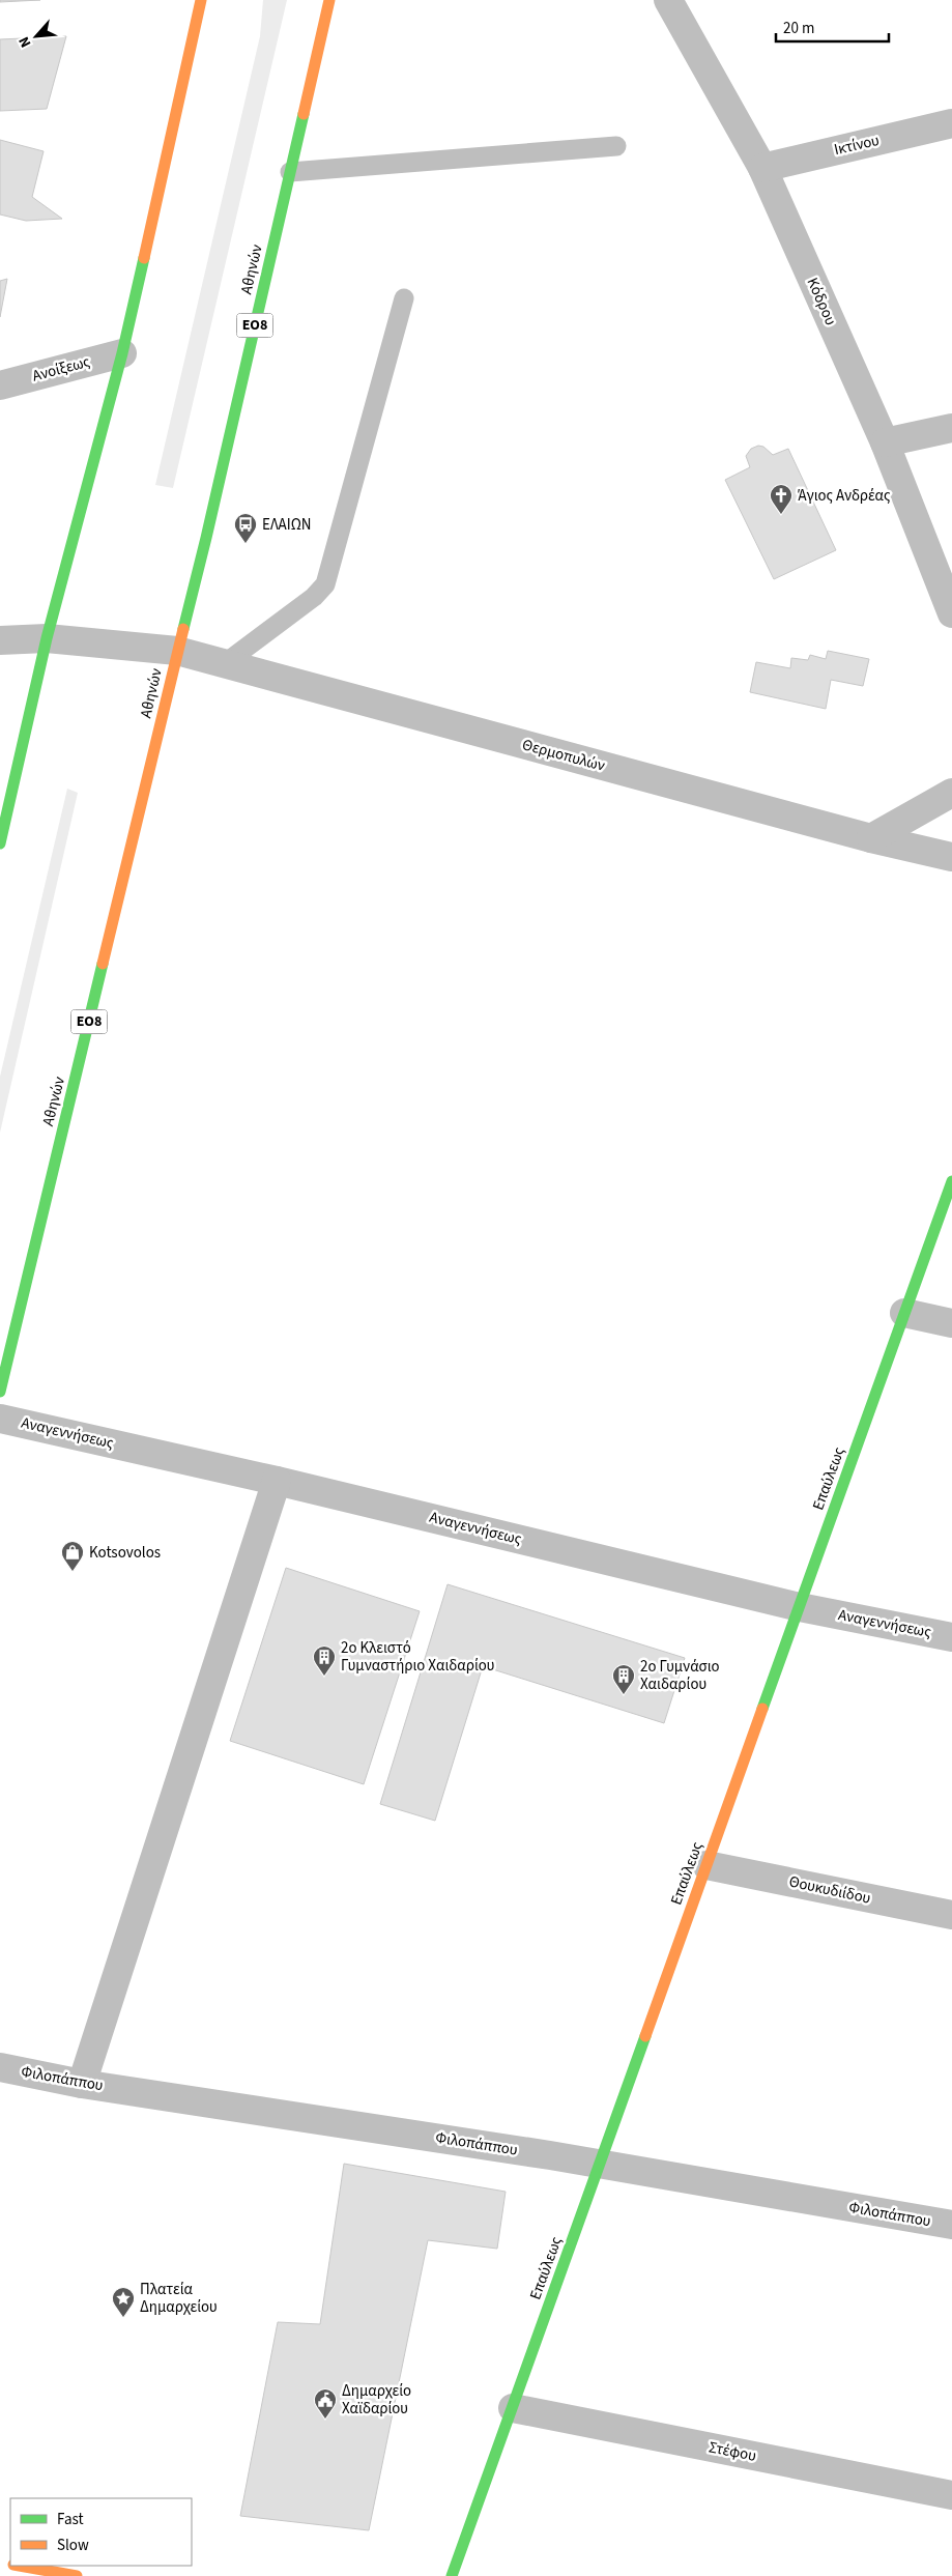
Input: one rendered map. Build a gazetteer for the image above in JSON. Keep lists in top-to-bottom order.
{
  "streets": {
    "main road": ["Αθηνών", "ΕΟ8", "Επαύλεως"],
    "street": [
      "Ικτίνου",
      "Κόδρου",
      "Ανοίξεως",
      "Θερμοπυλών",
      "Αναγεννήσεως",
      "Θουκυδιίδου",
      "Φιλοπάππου",
      "Στέφου"
    ]
  },
  "crossings": [
    ["Ικτίνου", "Κόδρου"],
    ["Αθηνών", "Θερμοπυλών"],
    ["Αναγεννήσεως", "Επαύλεως"],
    ["Επαύλεως", "Θουκυδιίδου"],
    ["Επαύλεως", "Φιλοπάππου"],
    ["Επαύλεως", "Στέφου"]
  ],
  "places": {
    "church": ["Άγιος Ανδρέας"],
    "bus stop": ["ΕΛΑΙΩΝ"],
    "shop": ["Kotsovolos"],
    "building": ["2ο Κλειστό Γυμναστήριο Χαιδαρίου", "2ο Γυμνάσιο Χαιδαρίου"],
    "place": ["Πλατεία Δημαρχείου"],
    "public building": ["Δημαρχείο Χαϊδαρίου"]
  },
  "legend": ["Fast", "Slow"],
  "scale_bar": "20 m",
  "north": "bottom left"
}
